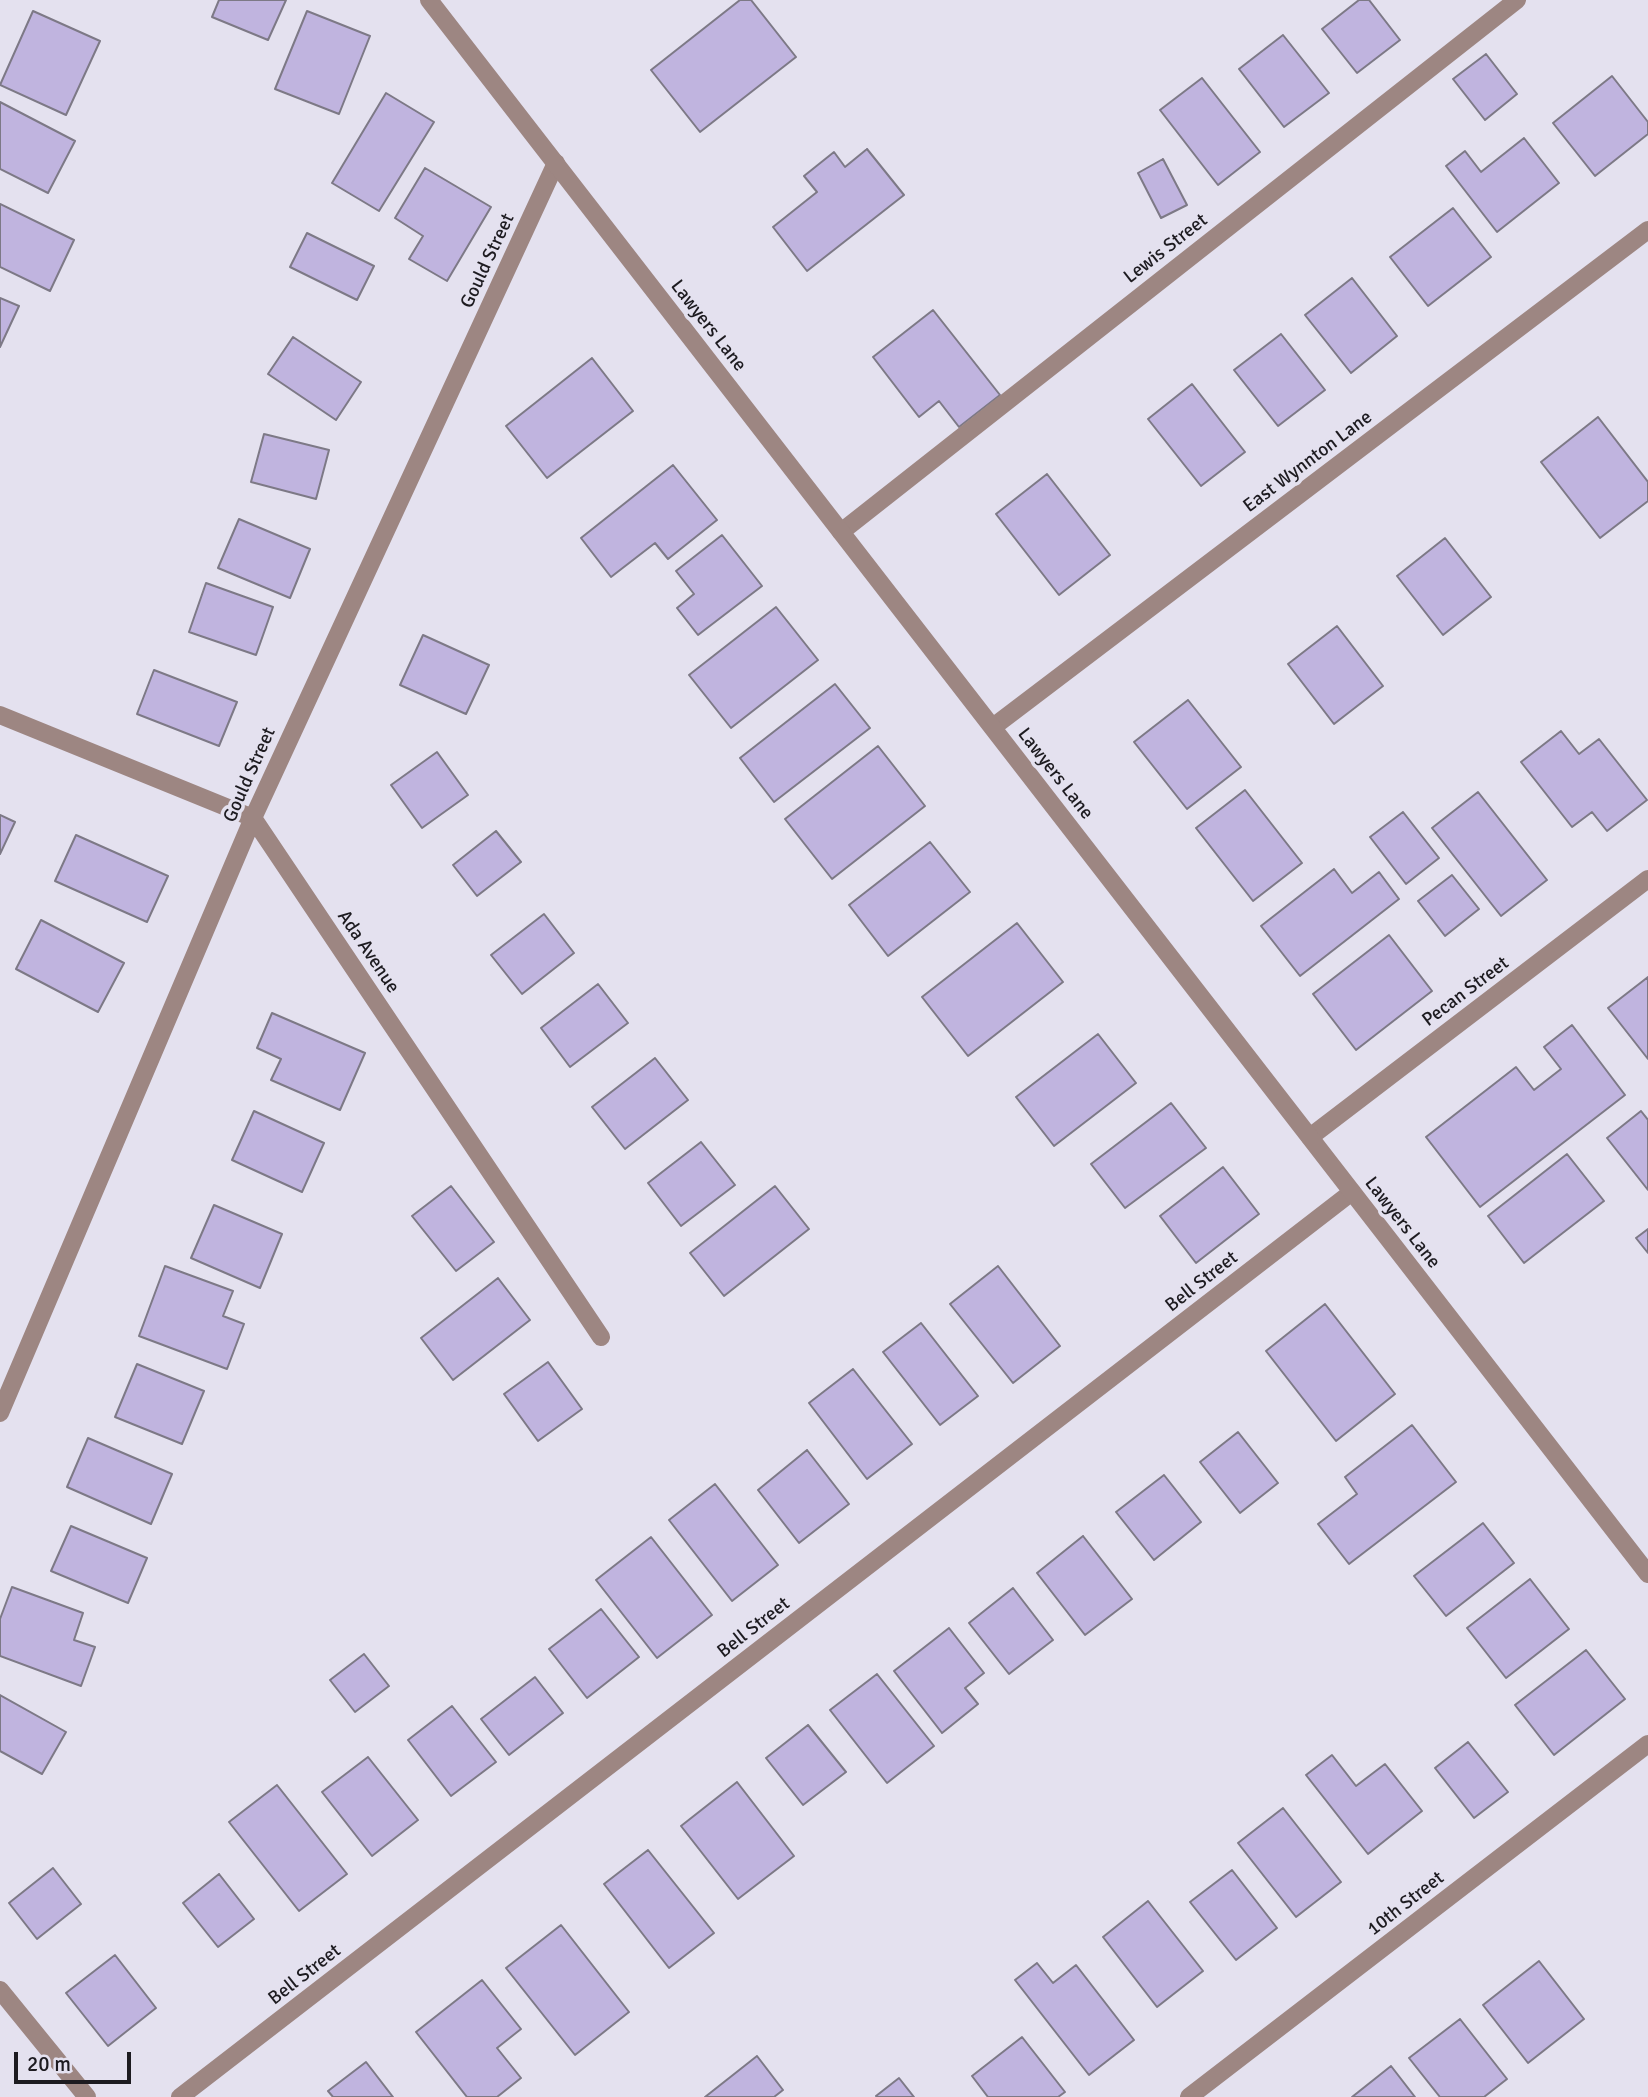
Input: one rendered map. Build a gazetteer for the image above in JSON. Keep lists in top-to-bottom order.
{
  "streets": {
    "street": [
      "Lewis Street",
      "Gould Street",
      "Lawyers Lane",
      "East Wynnton Lane",
      "Ada Avenue",
      "Pecan Street",
      "Bell Street",
      "10th Street"
    ]
  },
  "crossings": [
    ["Lewis Street", "Lawyers Lane"],
    ["Gould Street", "Lawyers Lane"],
    ["Gould Street", "Ada Avenue"],
    ["Lawyers Lane", "East Wynnton Lane"],
    ["Lawyers Lane", "Pecan Street"],
    ["Lawyers Lane", "Bell Street"]
  ],
  "scale_bar": "20 m"
}
